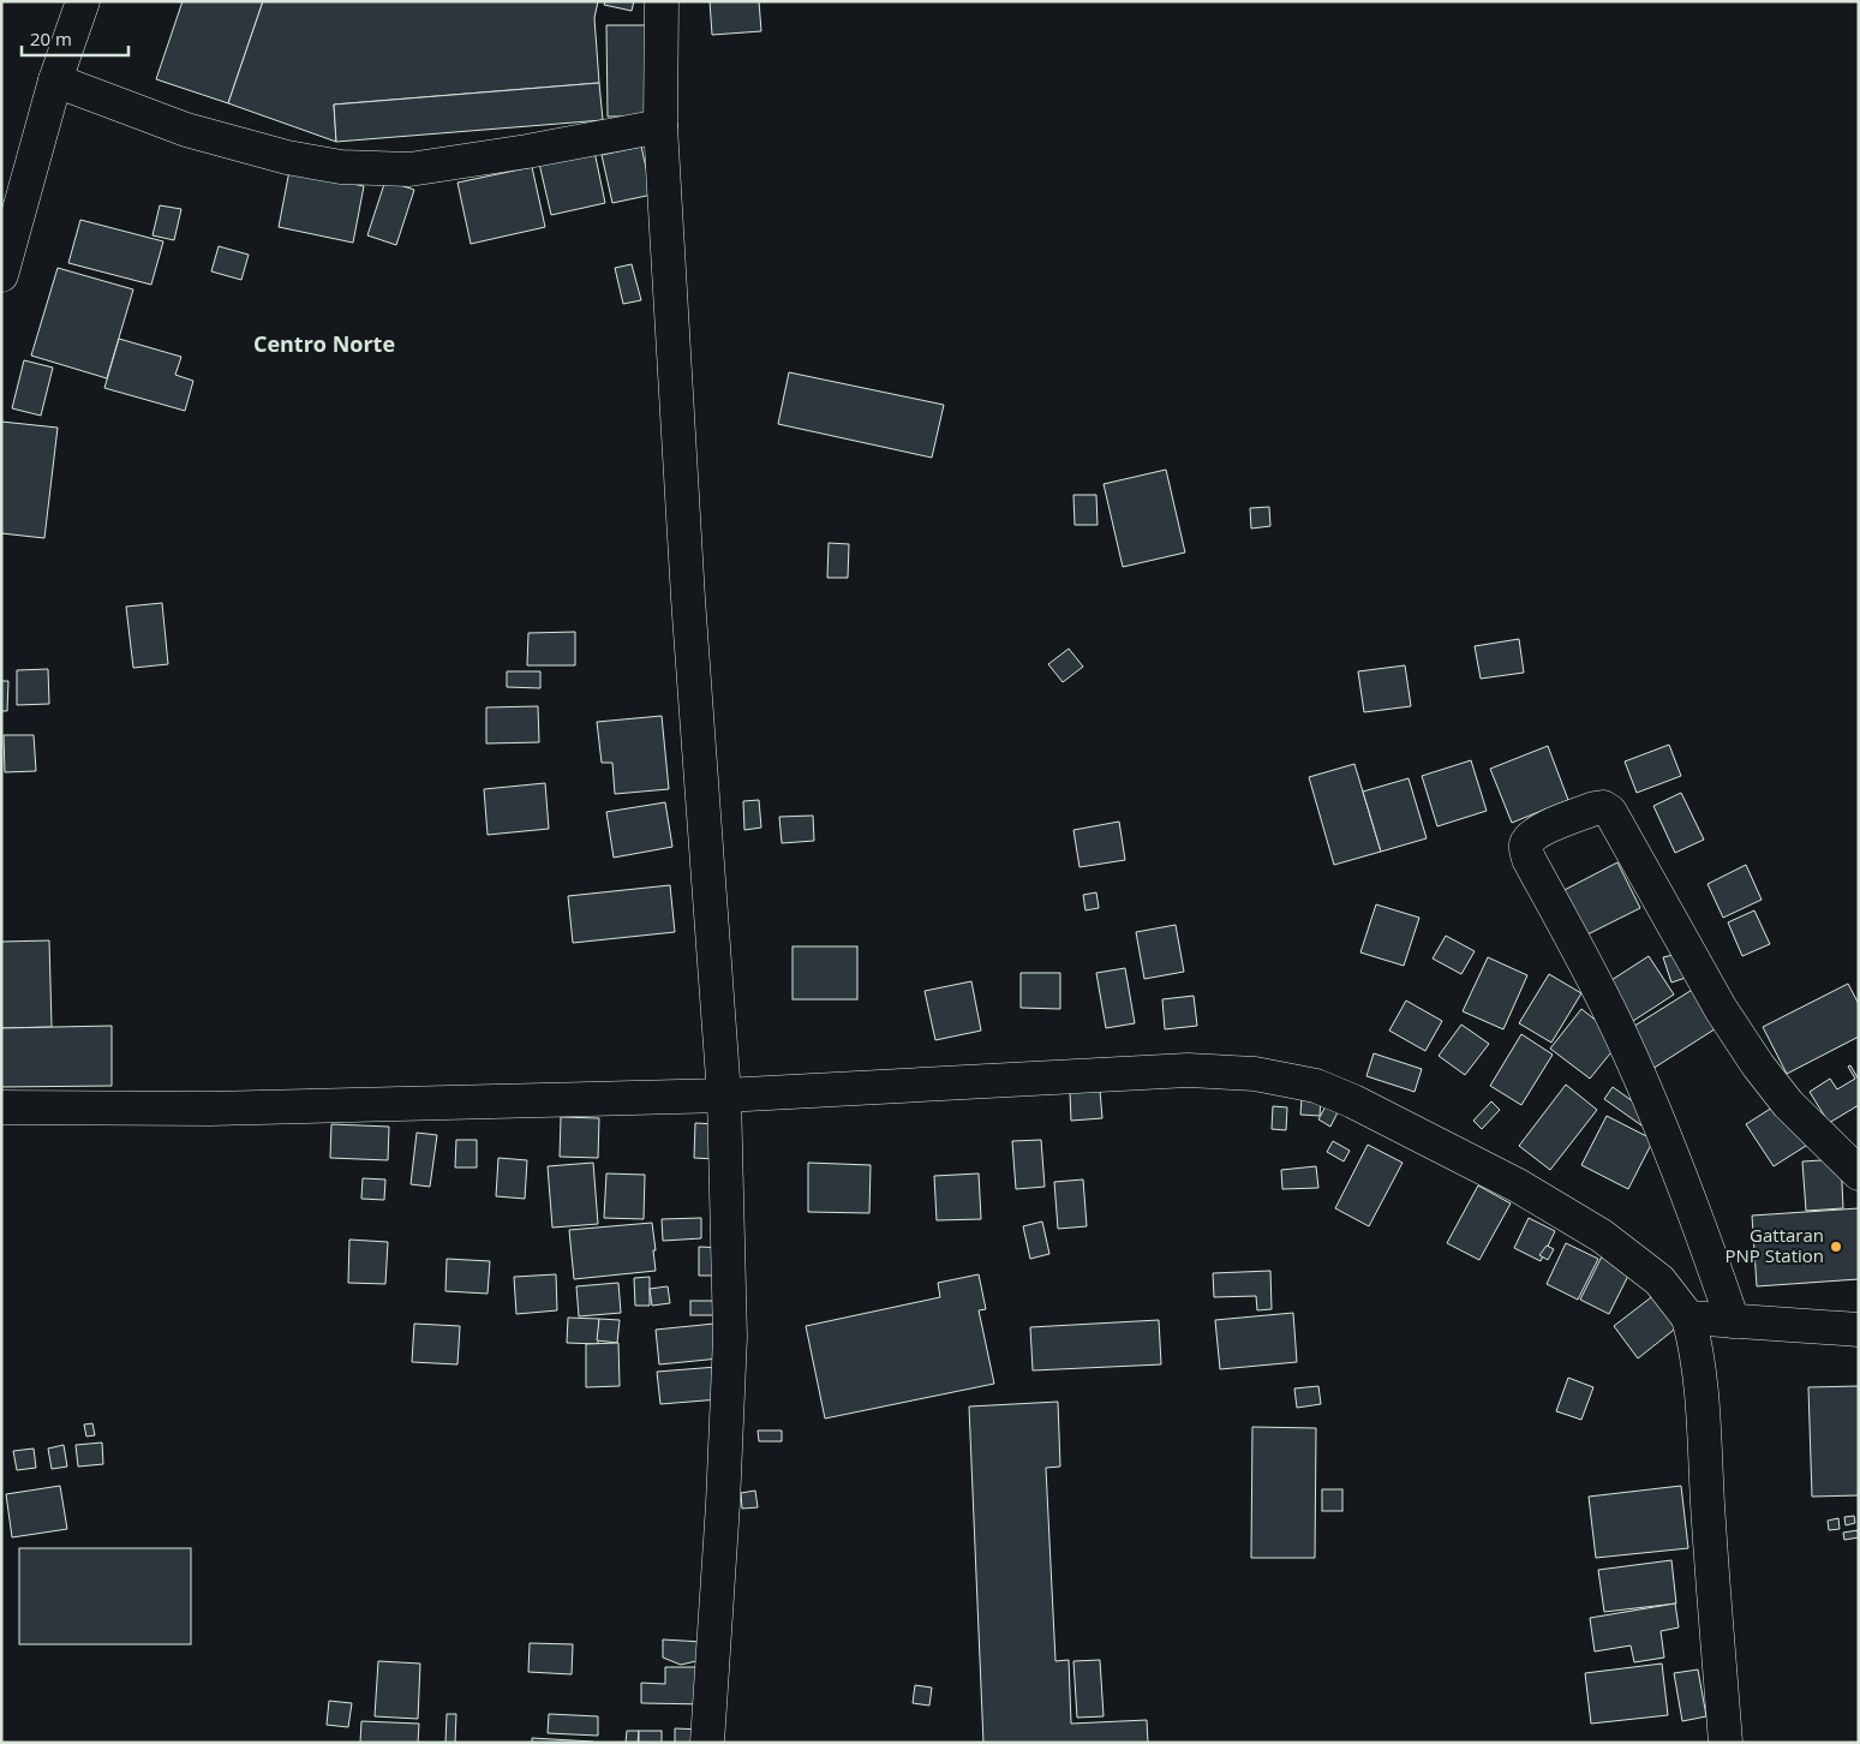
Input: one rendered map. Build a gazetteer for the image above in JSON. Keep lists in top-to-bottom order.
{
  "districts": ["Centro Norte"],
  "places": ["Gattaran PNP Station"],
  "scale_bar": "20 m"
}
